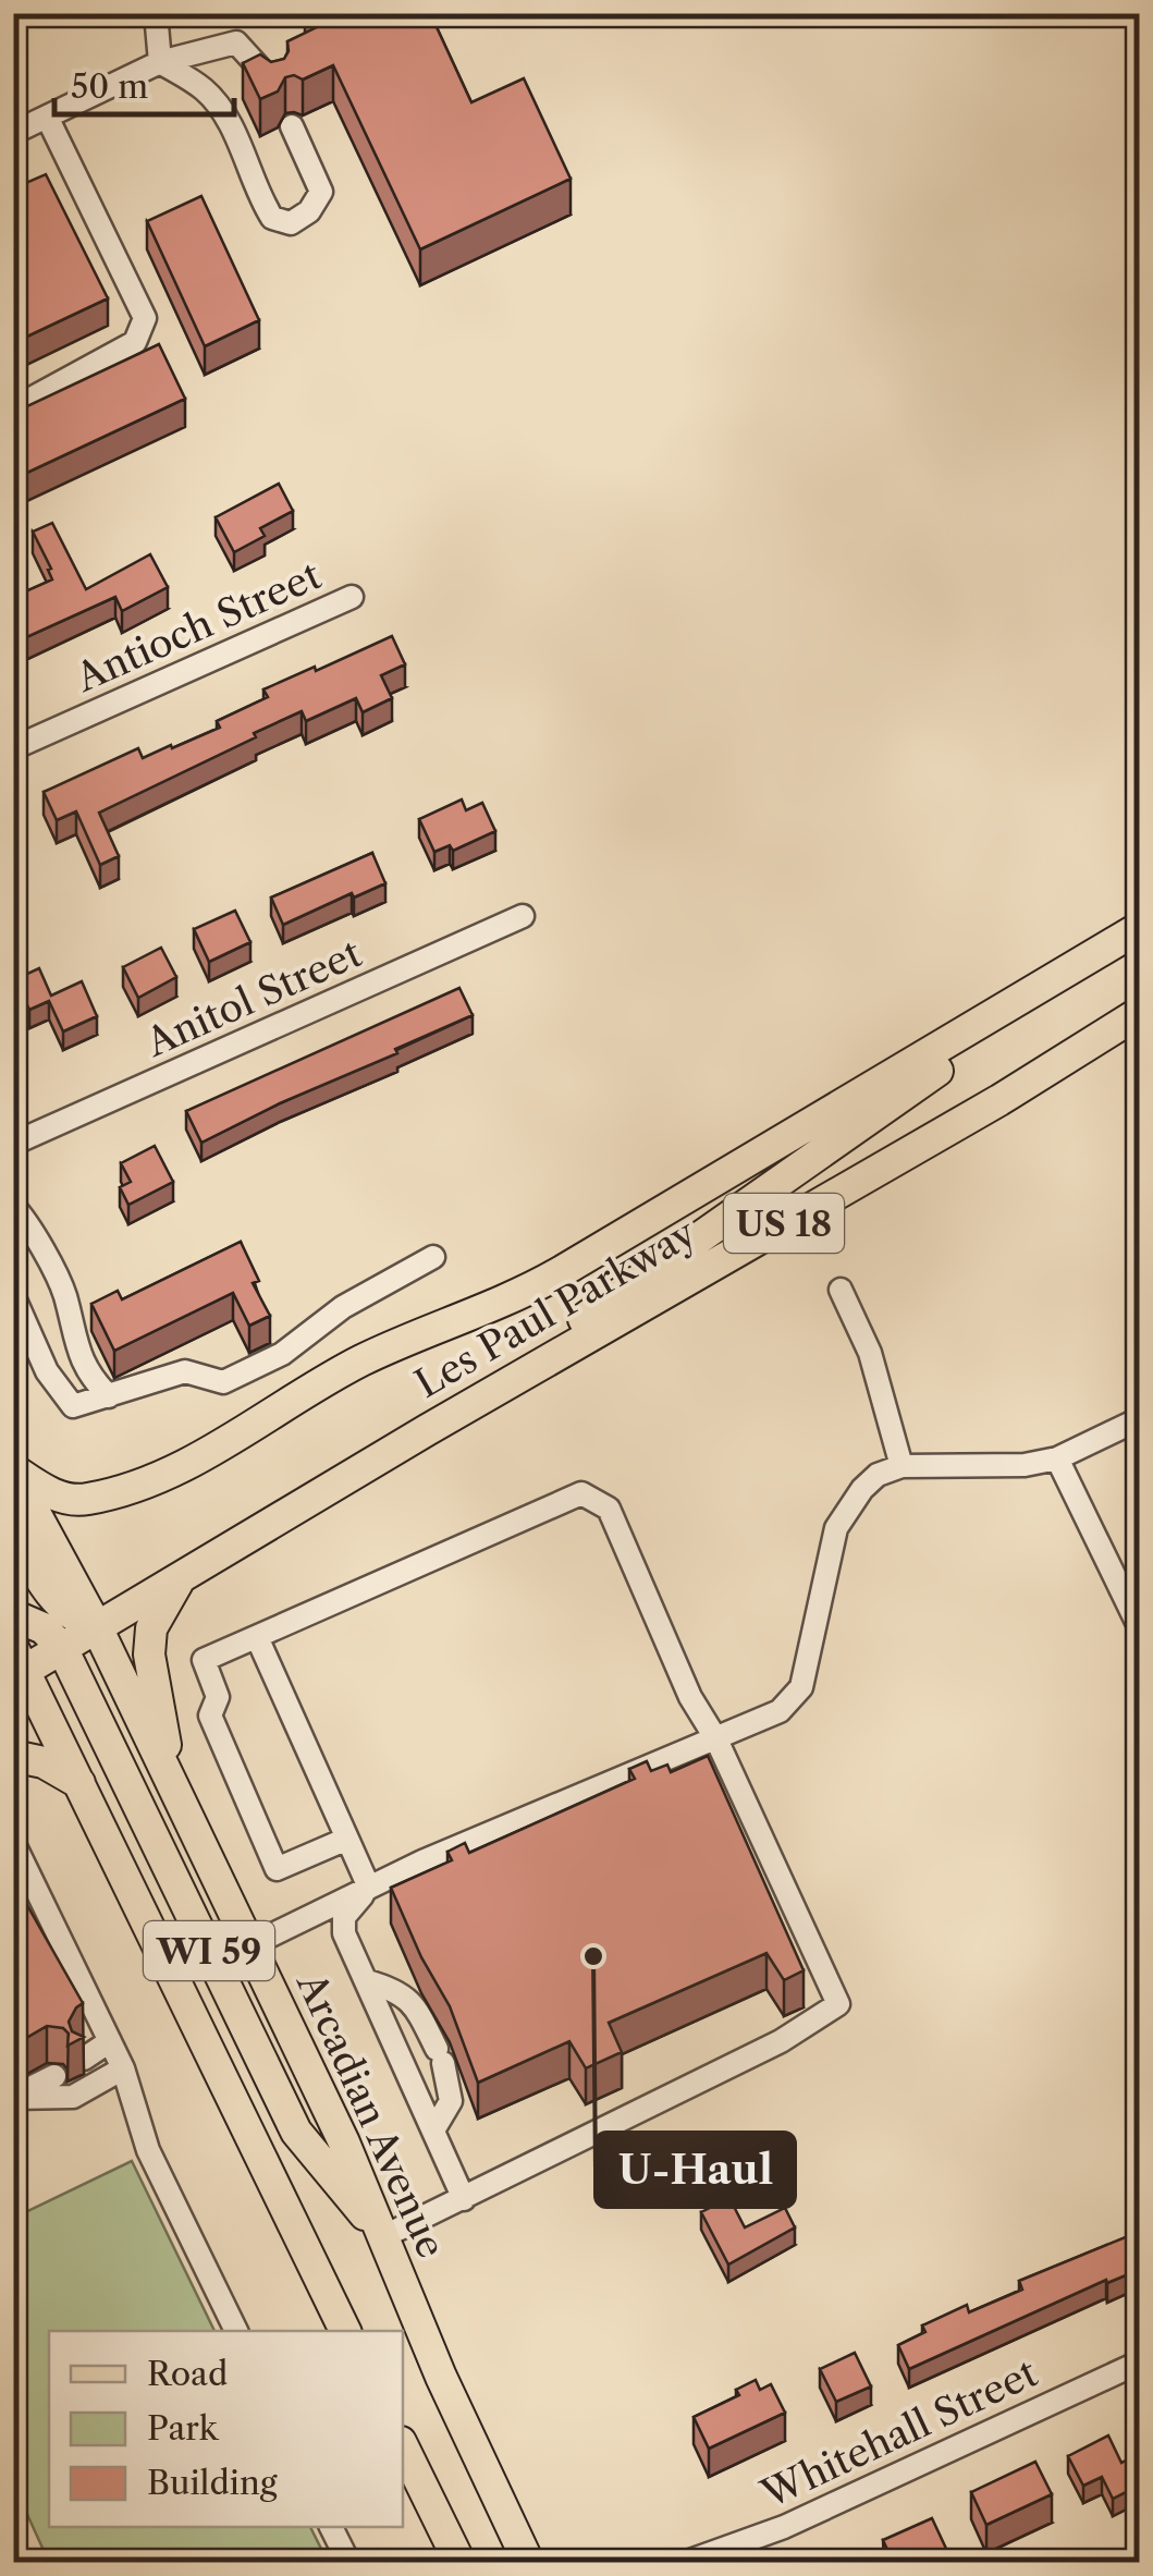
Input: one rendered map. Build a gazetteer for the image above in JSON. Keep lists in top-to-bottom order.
{
  "streets": {
    "main road": [
      "US 18",
      "Les Paul Parkway",
      "WI 59",
      "Arcadian Avenue"
    ],
    "street": ["Antioch Street", "Anitol Street", "Whitehall Street"]
  },
  "crossings": [
    ["Les Paul Parkway", "WI 59"],
    ["Les Paul Parkway", "Arcadian Avenue"],
    ["WI 59", "Arcadian Avenue"]
  ],
  "places": ["U-Haul"],
  "legend": ["Road", "Park", "Building"],
  "scale_bar": "50 m"
}
